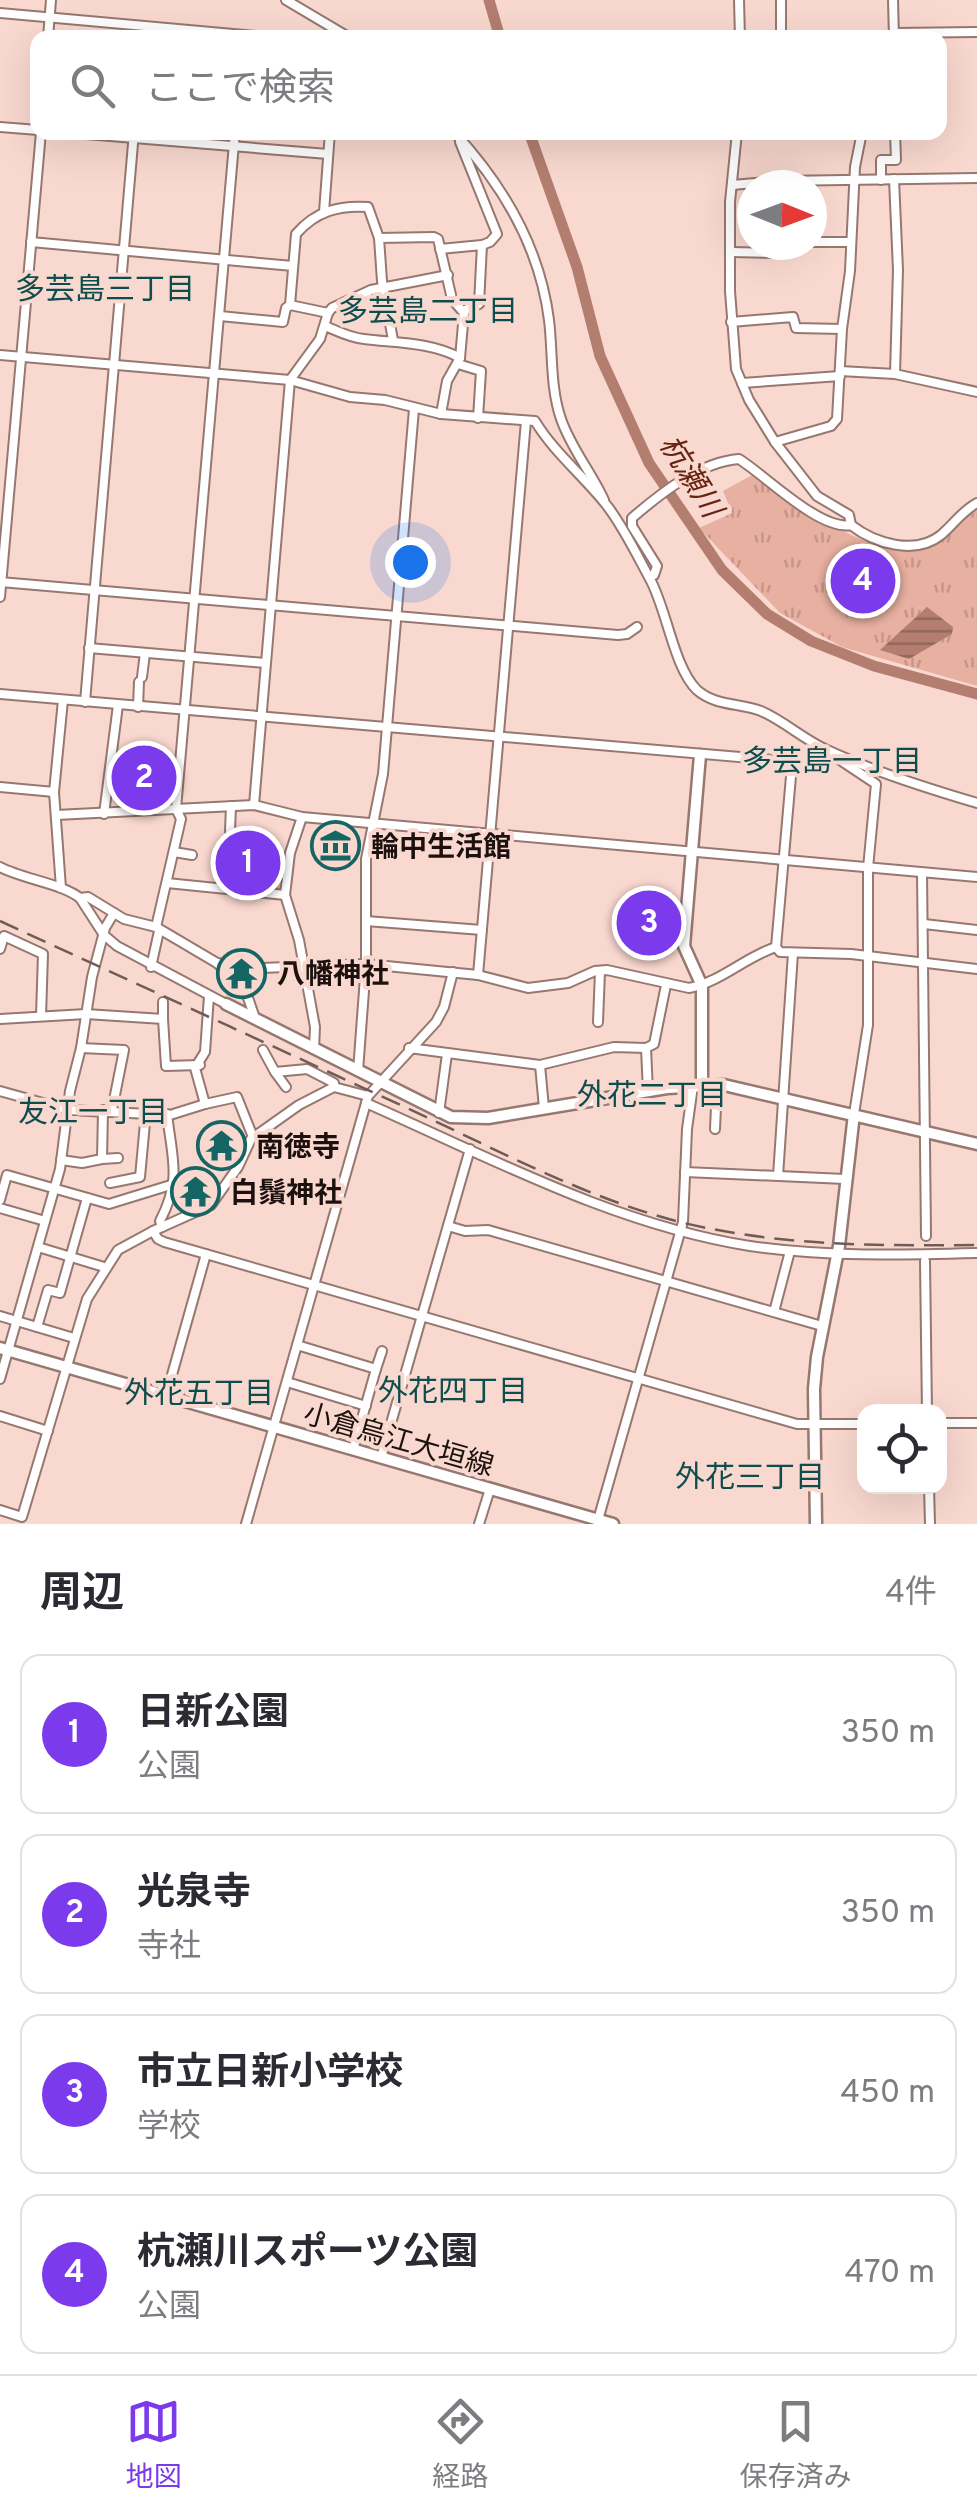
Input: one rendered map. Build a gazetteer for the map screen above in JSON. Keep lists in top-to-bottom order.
{
  "streets": {
    "street": ["小倉烏江大垣線"]
  },
  "districts": [
    "多芸島三丁目",
    "多芸島二丁目",
    "多芸島一丁目",
    "外花二丁目",
    "友江一丁目",
    "外花四丁目",
    "外花五丁目",
    "外花三丁目"
  ],
  "water": ["杭瀬川"],
  "places": {
    "museum": ["輪中生活館"],
    "temple": ["八幡神社", "南徳寺", "白鬚神社"]
  },
  "north": "right",
  "page": {
    "search": "ここで検索",
    "pins": [
      "4",
      "2",
      "1",
      "3"
    ],
    "heading": ["周辺", "4件"],
    "list": [
      {
        "mark": "1",
        "name": "日新公園",
        "note": "公園",
        "value": "350 m"
      },
      {
        "mark": "2",
        "name": "光泉寺",
        "note": "寺社",
        "value": "350 m"
      },
      {
        "mark": "3",
        "name": "市立日新小学校",
        "note": "学校",
        "value": "450 m"
      },
      {
        "mark": "4",
        "name": "杭瀬川スポーツ公園",
        "note": "公園",
        "value": "470 m"
      }
    ],
    "nav": ["地図", "経路", "保存済み"]
  }
}
